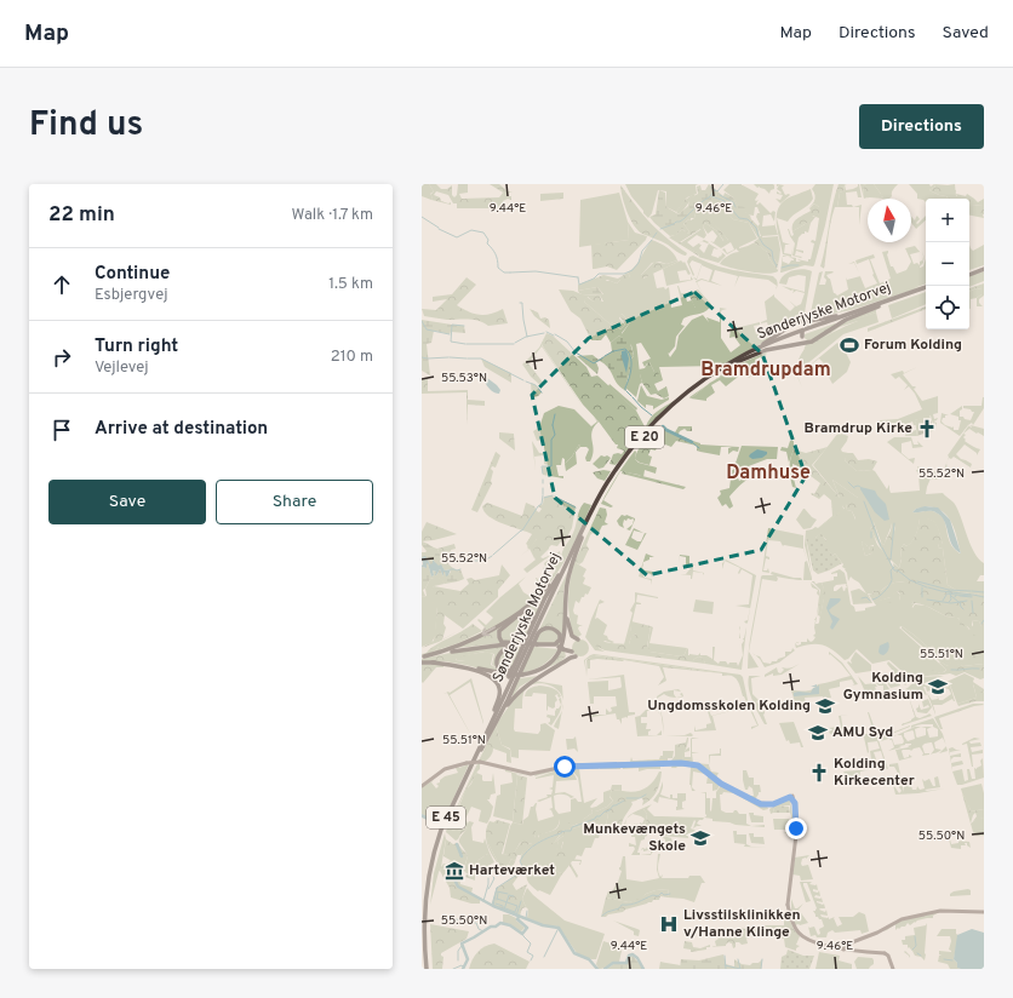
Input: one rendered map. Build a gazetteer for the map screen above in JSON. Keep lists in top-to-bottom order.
{
  "streets": {
    "highway": ["Sønderjyske Motorvej", "E 20", "E 45"]
  },
  "crossings": [
    ["Sønderjyske Motorvej", "E 20"]
  ],
  "districts": ["Bramdrupdam", "Damhuse"],
  "places": {
    "sports": ["Forum Kolding"],
    "church": ["Bramdrup Kirke", "Kolding Kirkecenter"],
    "school or university": [
      "Kolding Gymnasium",
      "Ungdomsskolen Kolding",
      "AMU Syd",
      "Munkevængets Skole"
    ],
    "museum": ["Harteværket"],
    "hospital": ["Livsstilsklinikken v/Hanne Klinge"]
  },
  "north": "top",
  "page": {
    "header": "Map",
    "nav": ["Map", "Directions", "Saved"],
    "title": "Find us",
    "buttons": [
      "Directions",
      ["Save", "Share"]
    ],
    "heading": ["22 min", "Walk · 1.7 km"],
    "map_buttons": ["+", "−"],
    "list": [
      ["Continue", "Esbjergvej", "1.5 km"],
      ["Turn right", "Vejlevej", "210 m"],
      "Arrive at destination"
    ]
  },
  "coordinates": [
    "9.44°E",
    "9.46°E",
    "55.53°N",
    "55.52°N",
    "55.51°N",
    "55.50°N"
  ]
}
